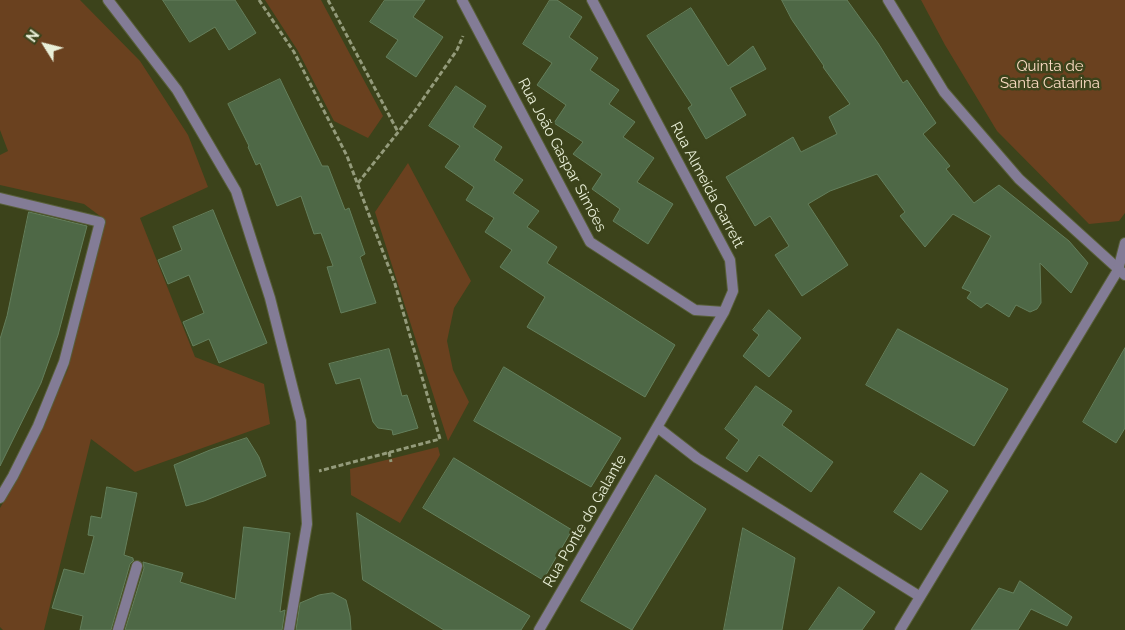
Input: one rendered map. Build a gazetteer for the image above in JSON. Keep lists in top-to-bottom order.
{
  "streets": {
    "street": ["Rua João Gaspar Simões", "Rua Almeida Garrett", "Rua Ponte do Galante"]
  },
  "crossings": [
    ["Rua João Gaspar Simões", "Rua Almeida Garrett"],
    ["Rua Almeida Garrett", "Rua Ponte do Galante"]
  ],
  "parks": ["Quinta de Santa Catarina"],
  "north": "top left"
}
